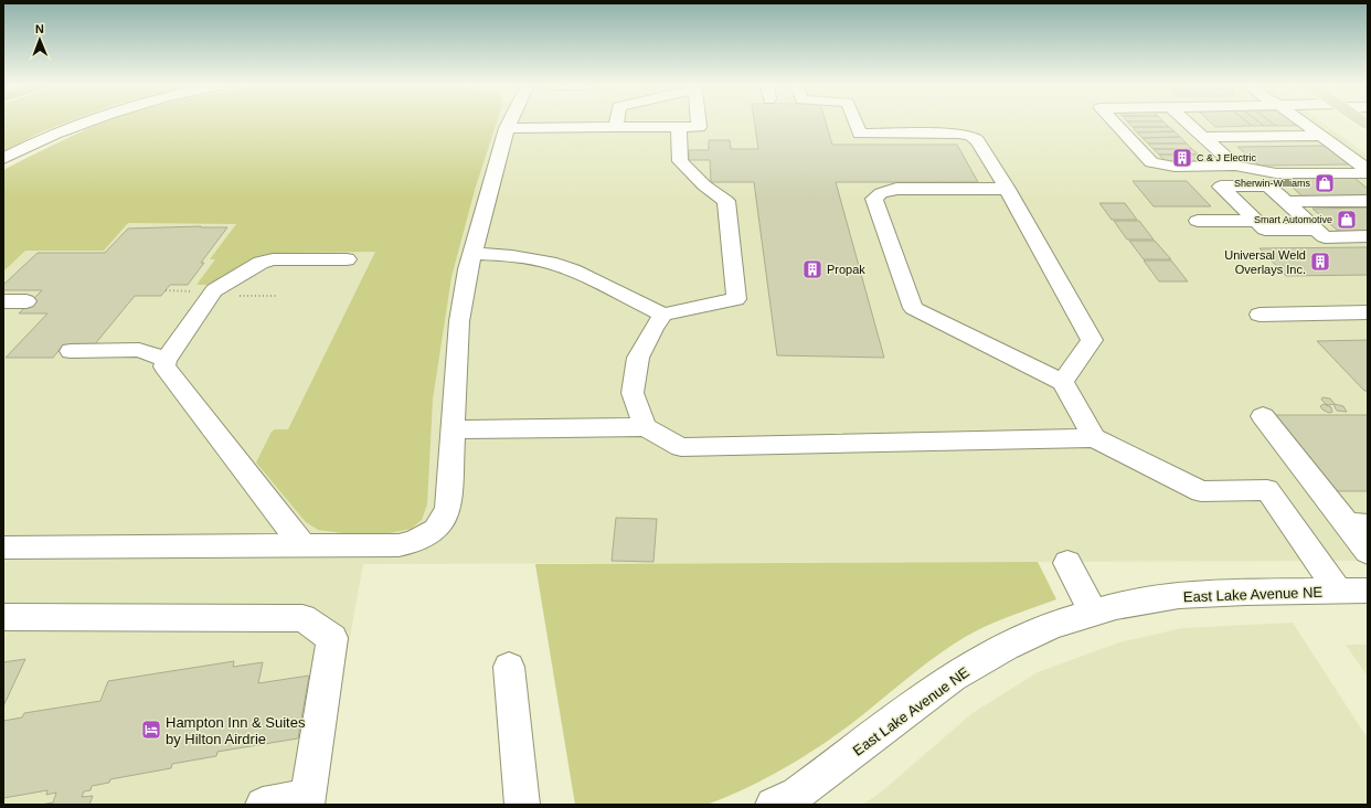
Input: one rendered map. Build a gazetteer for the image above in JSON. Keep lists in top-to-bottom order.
{
  "streets": {
    "street": ["East Lake Avenue NE"]
  },
  "places": {
    "building": ["C & J Electric", "Universal Weld Overlays Inc.", "Propak"],
    "shop": ["Sherwin-Williams", "Smart Automotive"],
    "hotel": ["Hampton Inn & Suites by Hilton Airdrie"]
  },
  "north": "top"
}
